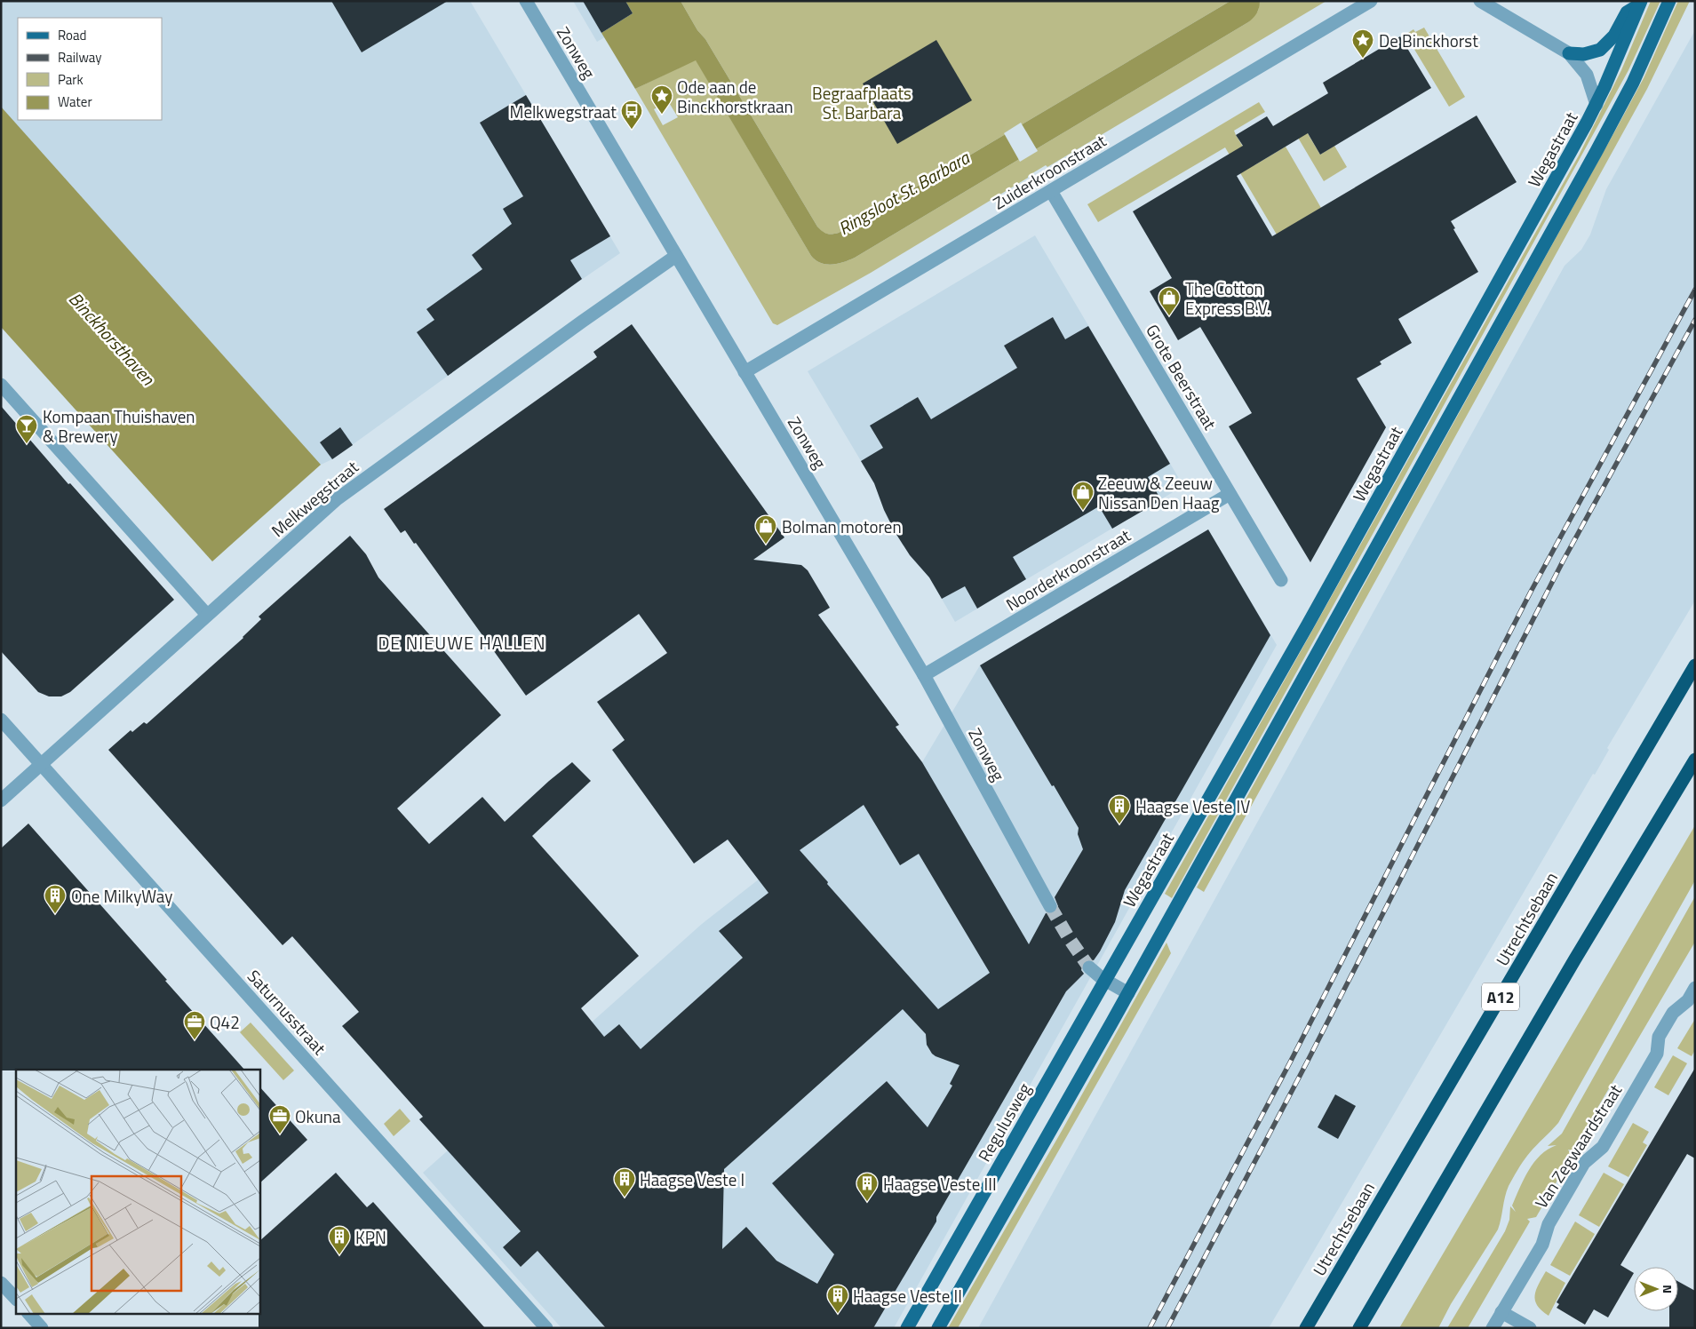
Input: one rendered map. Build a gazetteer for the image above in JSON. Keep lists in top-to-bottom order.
{
  "streets": {
    "highway": ["Utrechtsebaan", "A12"],
    "main road": ["Wegastraat", "Regulusweg"],
    "street": [
      "Zonweg",
      "Zuiderkroonstraat",
      "Grote Beerstraat",
      "Melkwegstraat",
      "Noorderkroonstraat",
      "Saturnusstraat",
      "Van Zegwaardstraat"
    ]
  },
  "crossings": [
    ["Zonweg", "Zuiderkroonstraat"],
    ["Zonweg", "Melkwegstraat"],
    ["Zonweg", "Noorderkroonstraat"],
    ["Wegastraat", "Regulusweg"],
    ["Zuiderkroonstraat", "Grote Beerstraat"],
    ["Grote Beerstraat", "Noorderkroonstraat"],
    ["Melkwegstraat", "Saturnusstraat"]
  ],
  "districts": ["DE NIEUWE HALLEN"],
  "water": ["Ringsloot St. Barbara", "Binckhorsthaven"],
  "parks": ["Begraafplaats St. Barbara"],
  "places": {
    "place": ["De Binckhorst", "Ode aan de Binckhorstkraan"],
    "bus stop": ["Melkwegstraat"],
    "shop": ["The Cotton Express B.V.", "Zeeuw & Zeeuw Nissan Den Haag", "Bolman motoren"],
    "bar": ["Kompaan Thuishaven & Brewery"],
    "building": [
      "Haagse Veste IV",
      "One MilkyWay",
      "Haagse Veste I",
      "Haagse Veste III",
      "KPN",
      "Haagse Veste II"
    ],
    "office": ["Q42", "Okuna"]
  },
  "legend": [
    "Road",
    "Railway",
    "Park",
    "Water"
  ],
  "north": "right"
}
